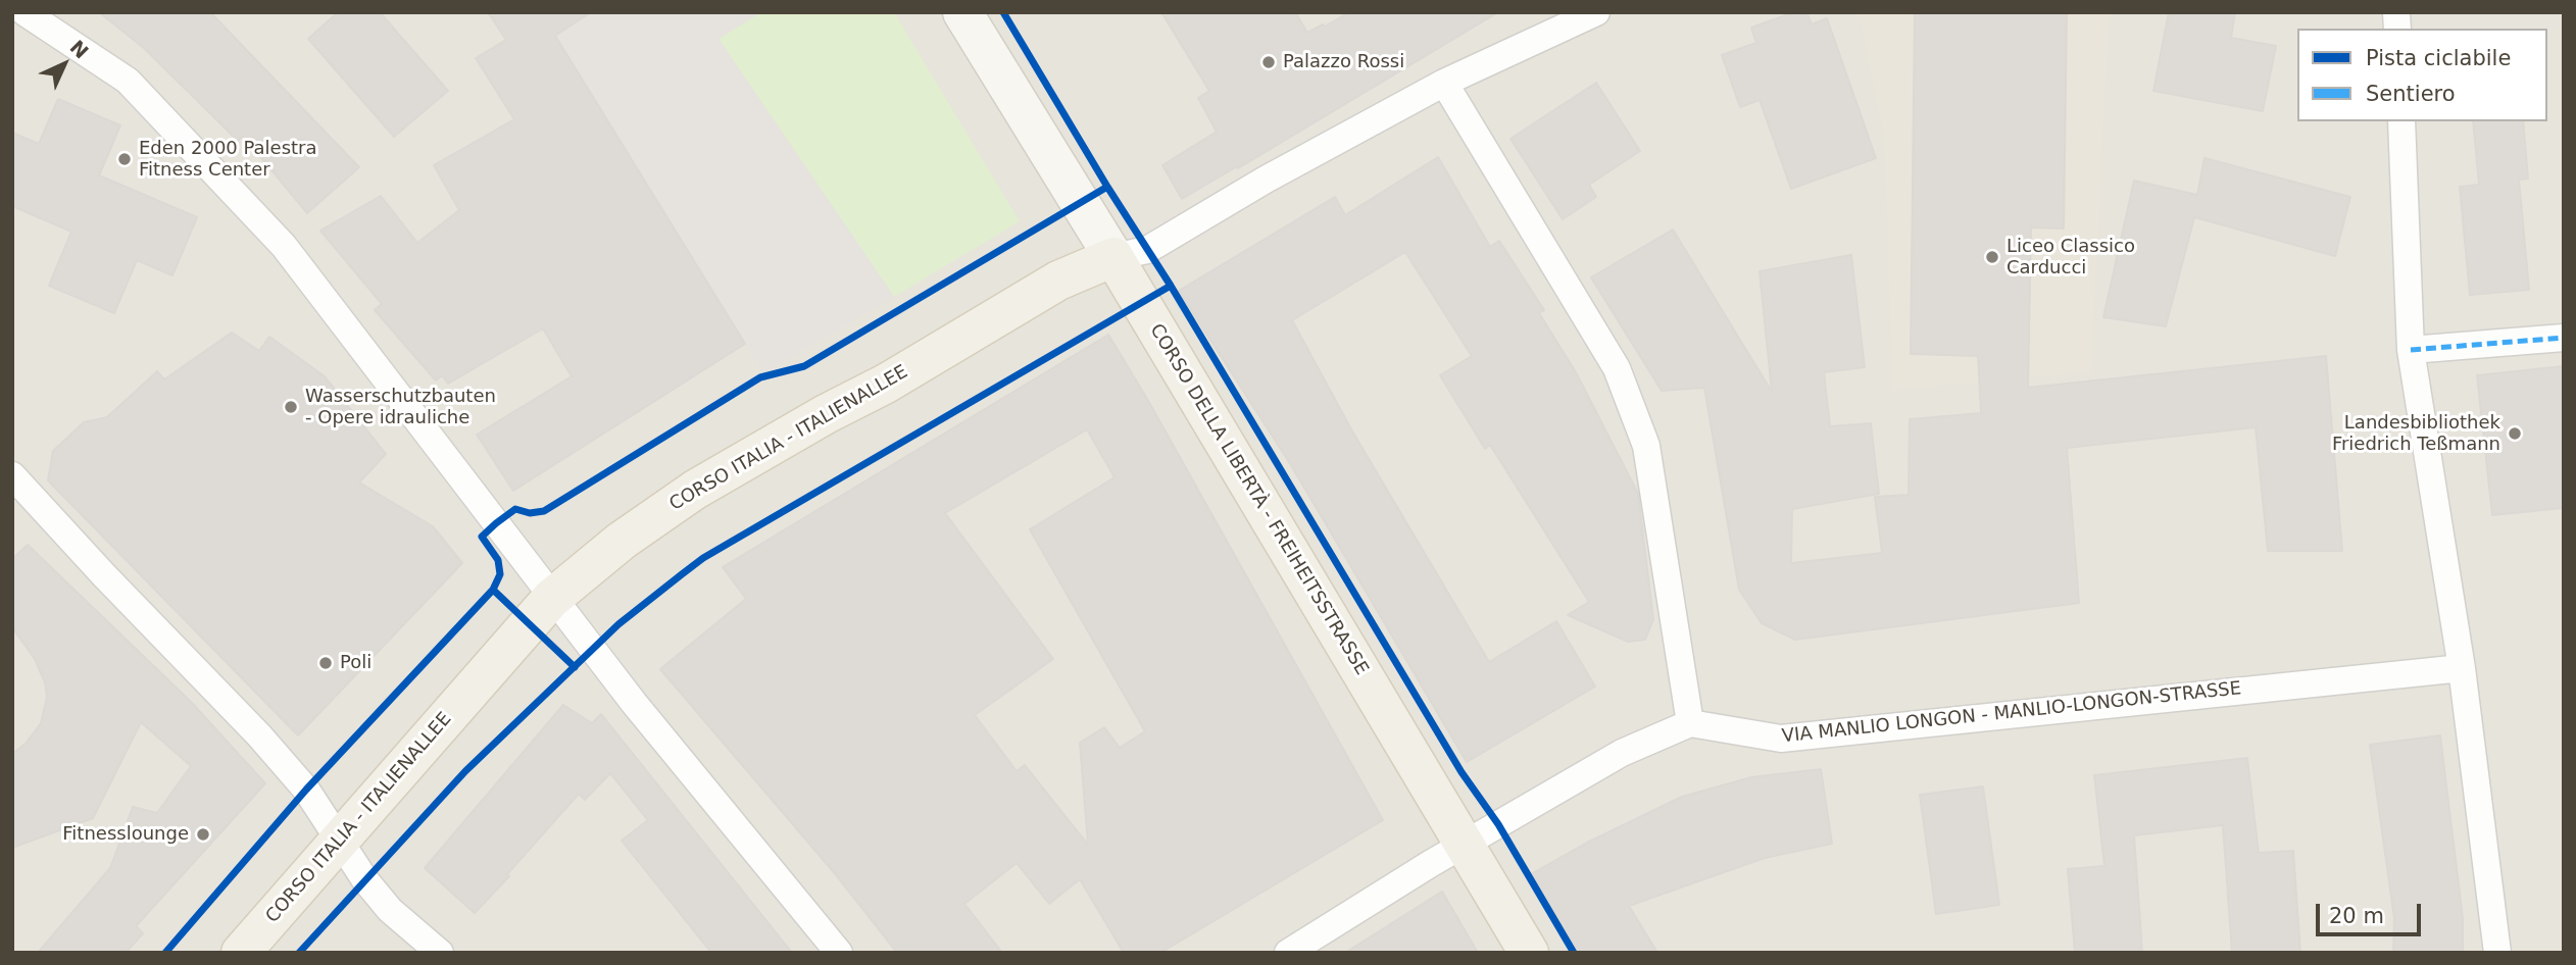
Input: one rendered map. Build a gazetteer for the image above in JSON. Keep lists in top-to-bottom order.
{
  "streets": {
    "main road": ["CORSO ITALIA - ITALIENALLEE", "CORSO DELLA LIBERTÀ - FREIHEITSSTRASSE"],
    "street": ["VIA MANLIO LONGON - MANLIO-LONGON-STRASSE"]
  },
  "crossings": [
    ["CORSO ITALIA - ITALIENALLEE", "CORSO DELLA LIBERTÀ - FREIHEITSSTRASSE"]
  ],
  "places": [
    "Palazzo Rossi",
    "Eden 2000 Palestra Fitness Center",
    "Liceo Classico Carducci",
    "Wasserschutzbauten - Opere idrauliche",
    "Landesbibliothek Friedrich Teßmann",
    "Poli",
    "Fitnesslounge"
  ],
  "legend": ["Pista ciclabile", "Sentiero"],
  "scale_bar": "20 m",
  "north": "top right"
}
